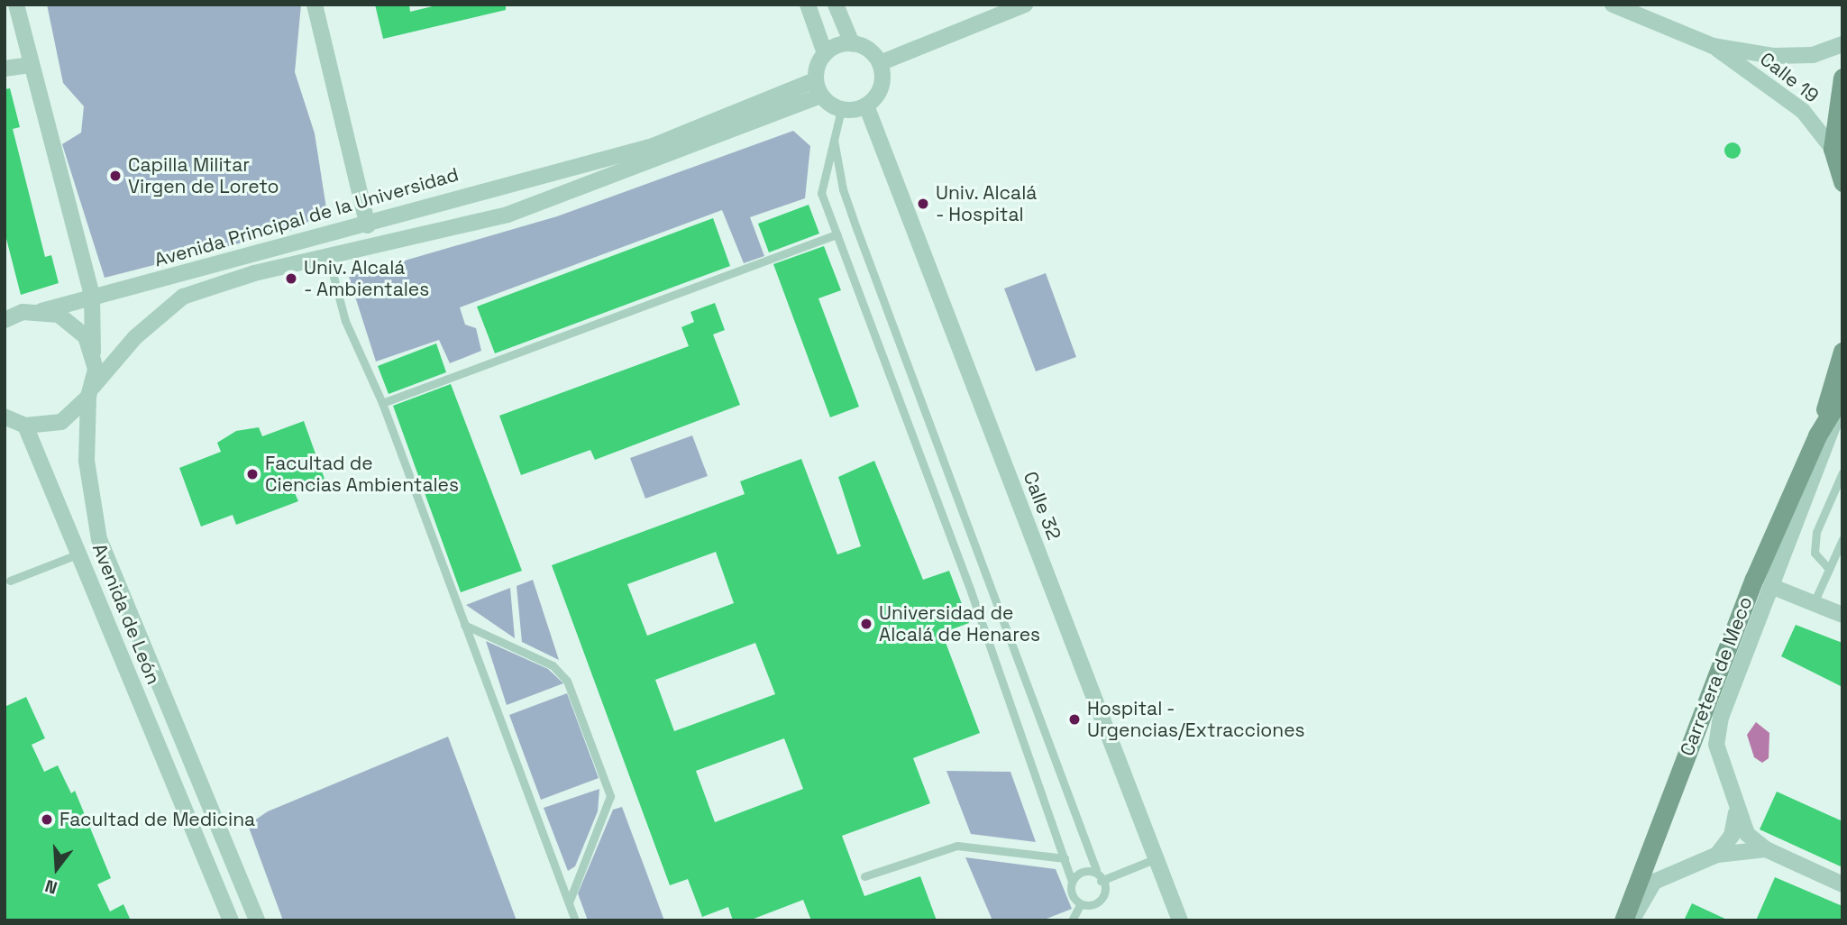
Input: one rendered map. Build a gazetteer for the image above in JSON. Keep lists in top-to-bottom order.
{
  "streets": {
    "street": [
      "Calle 19",
      "Avenida Principal de la Universidad",
      "Calle 32",
      "Avenida de León",
      "Carretera de Meco"
    ]
  },
  "crossings": [
    ["Avenida Principal de la Universidad", "Calle 32"],
    ["Avenida Principal de la Universidad", "Avenida de León"]
  ],
  "places": [
    "Capilla Militar Virgen de Loreto",
    "Univ. Alcalá - Hospital",
    "Univ. Alcalá - Ambientales",
    "Facultad de Ciencias Ambientales",
    "Universidad de Alcalá de Henares",
    "Hospital - Urgencias/Extracciones",
    "Facultad de Medicina"
  ],
  "north": "bottom"
}
